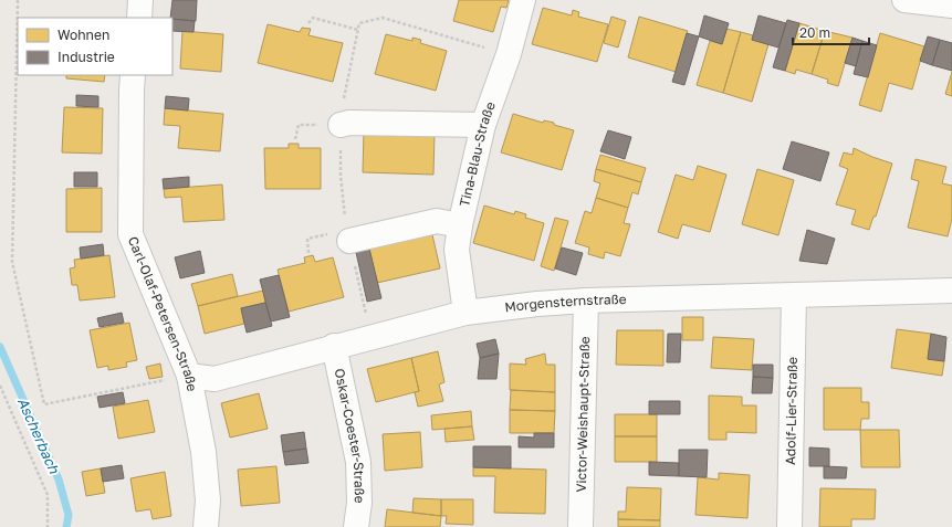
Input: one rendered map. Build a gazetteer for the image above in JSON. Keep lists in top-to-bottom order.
{
  "streets": {
    "street": [
      "Tina-Blau-Straße",
      "Morgensternstraße",
      "Carl-Olaf-Petersen-Straße",
      "Adolf-Lier-Straße",
      "Victor-Weishaupt-Straße",
      "Oskar-Coester-Straße"
    ]
  },
  "crossings": [
    ["Tina-Blau-Straße", "Morgensternstraße"],
    ["Morgensternstraße", "Carl-Olaf-Petersen-Straße"],
    ["Morgensternstraße", "Adolf-Lier-Straße"],
    ["Morgensternstraße", "Victor-Weishaupt-Straße"],
    ["Morgensternstraße", "Oskar-Coester-Straße"]
  ],
  "water": ["Ascherbach"],
  "legend": ["Wohnen", "Industrie"],
  "scale_bar": "20 m"
}
